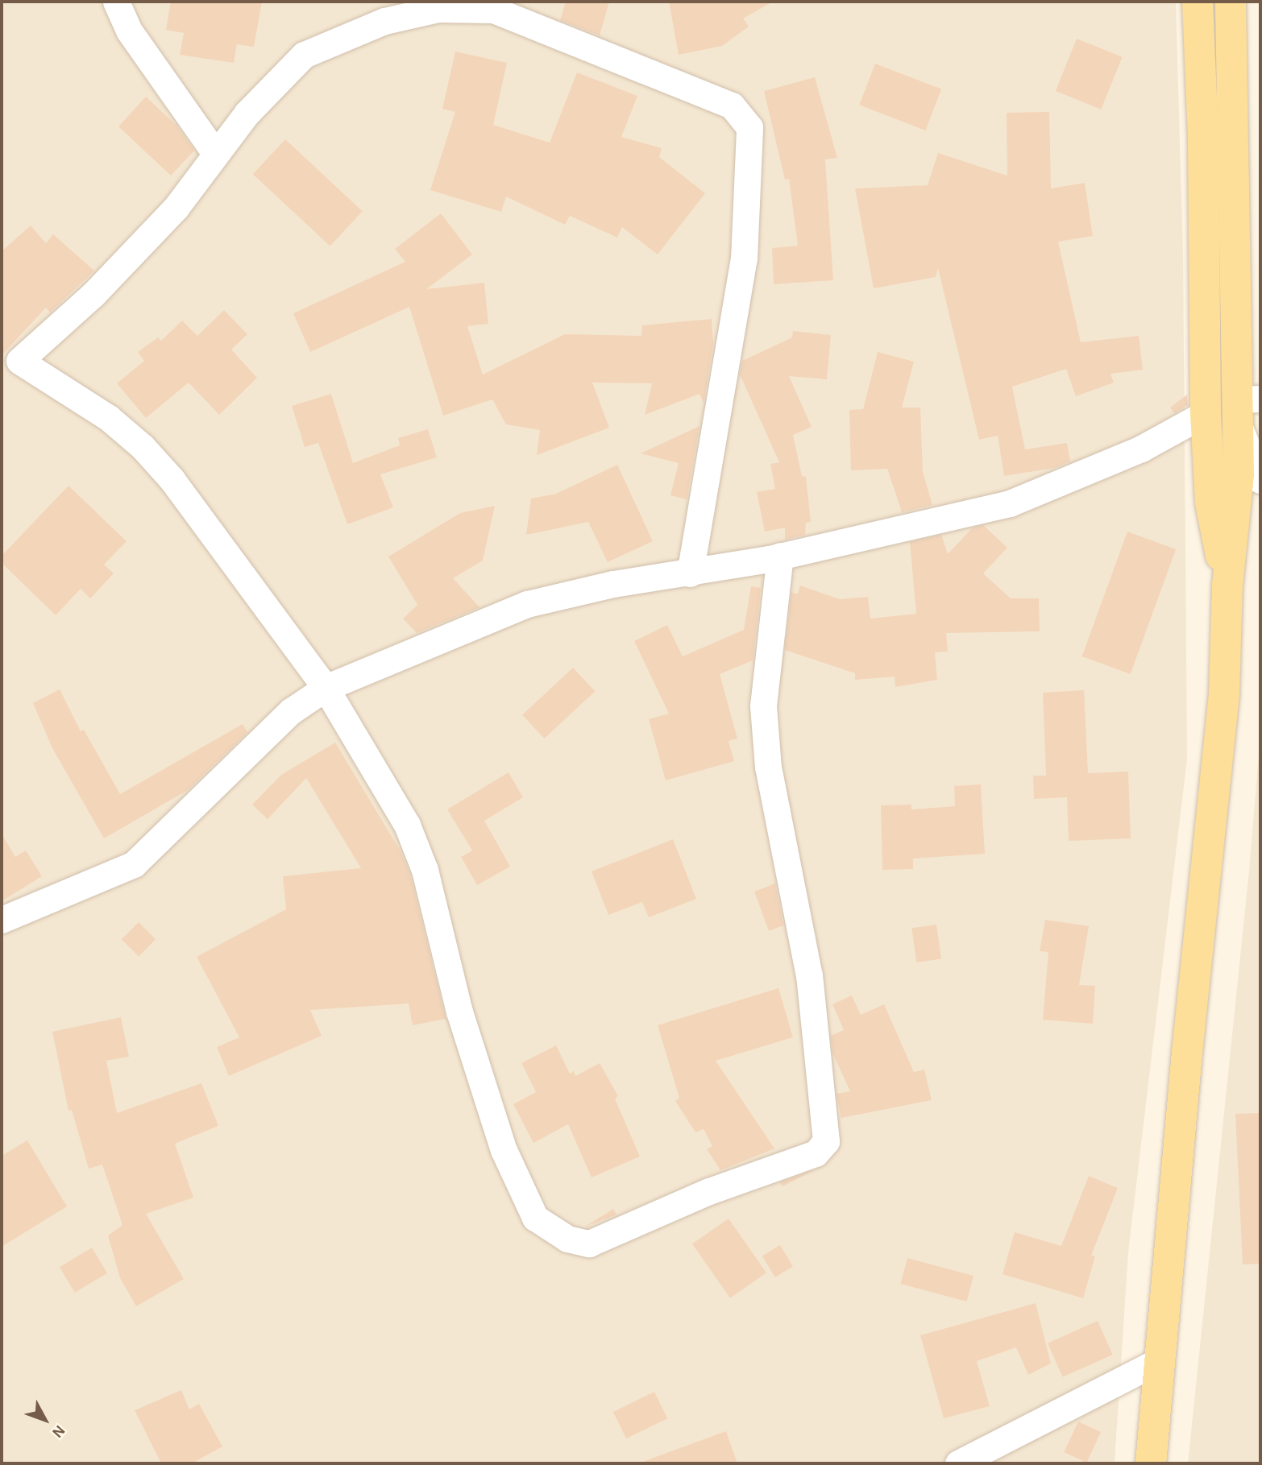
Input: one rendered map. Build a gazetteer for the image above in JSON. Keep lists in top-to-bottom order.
{
  "north": "bottom right"
}
